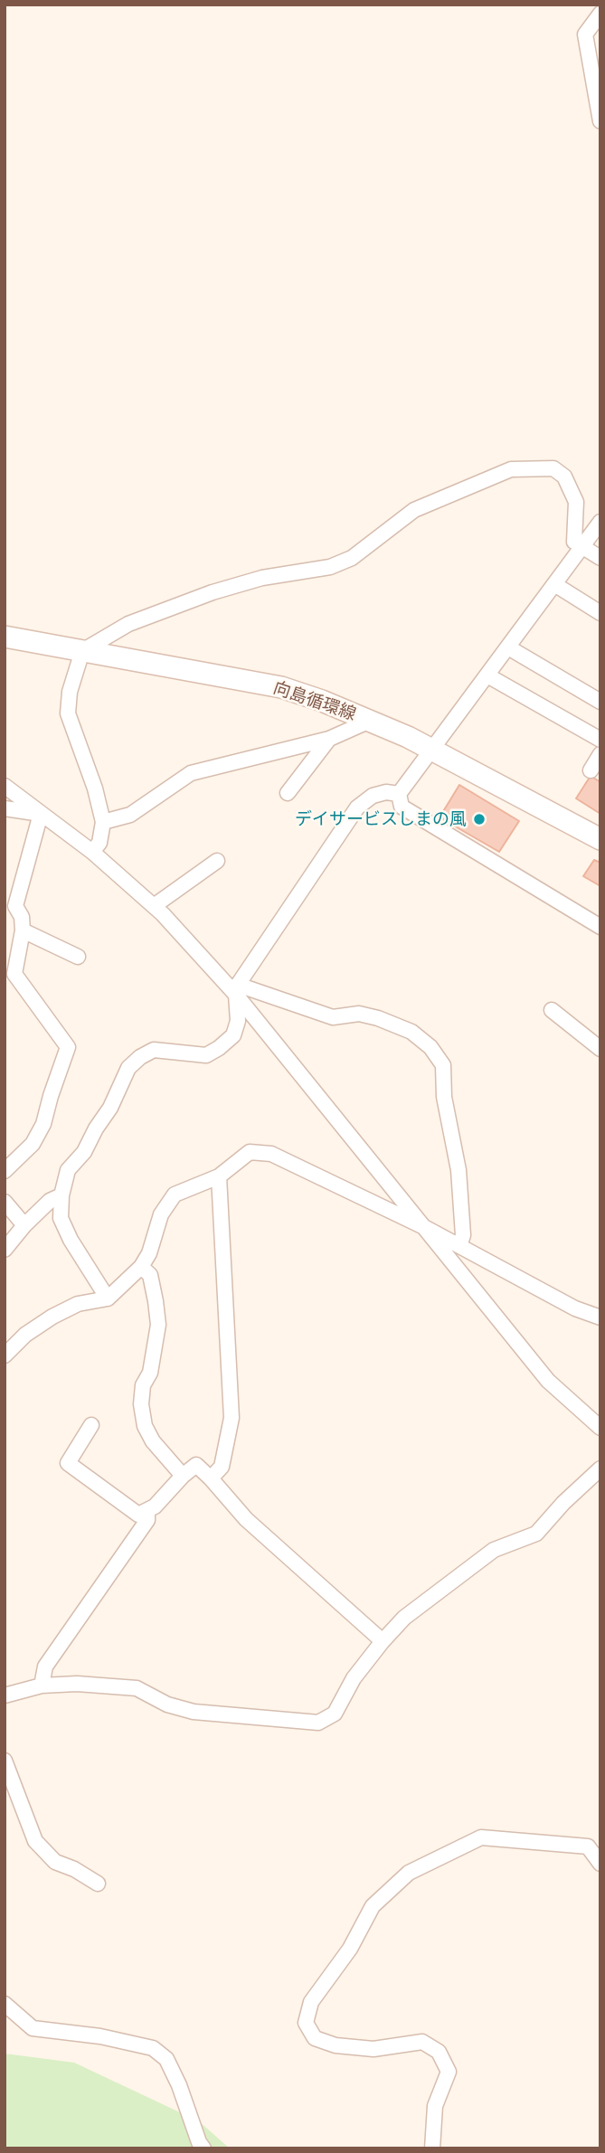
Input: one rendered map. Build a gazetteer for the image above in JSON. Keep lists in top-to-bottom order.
{
  "streets": {
    "main road": ["向島循環線"]
  },
  "places": ["デイサービスしまの風"]
}
